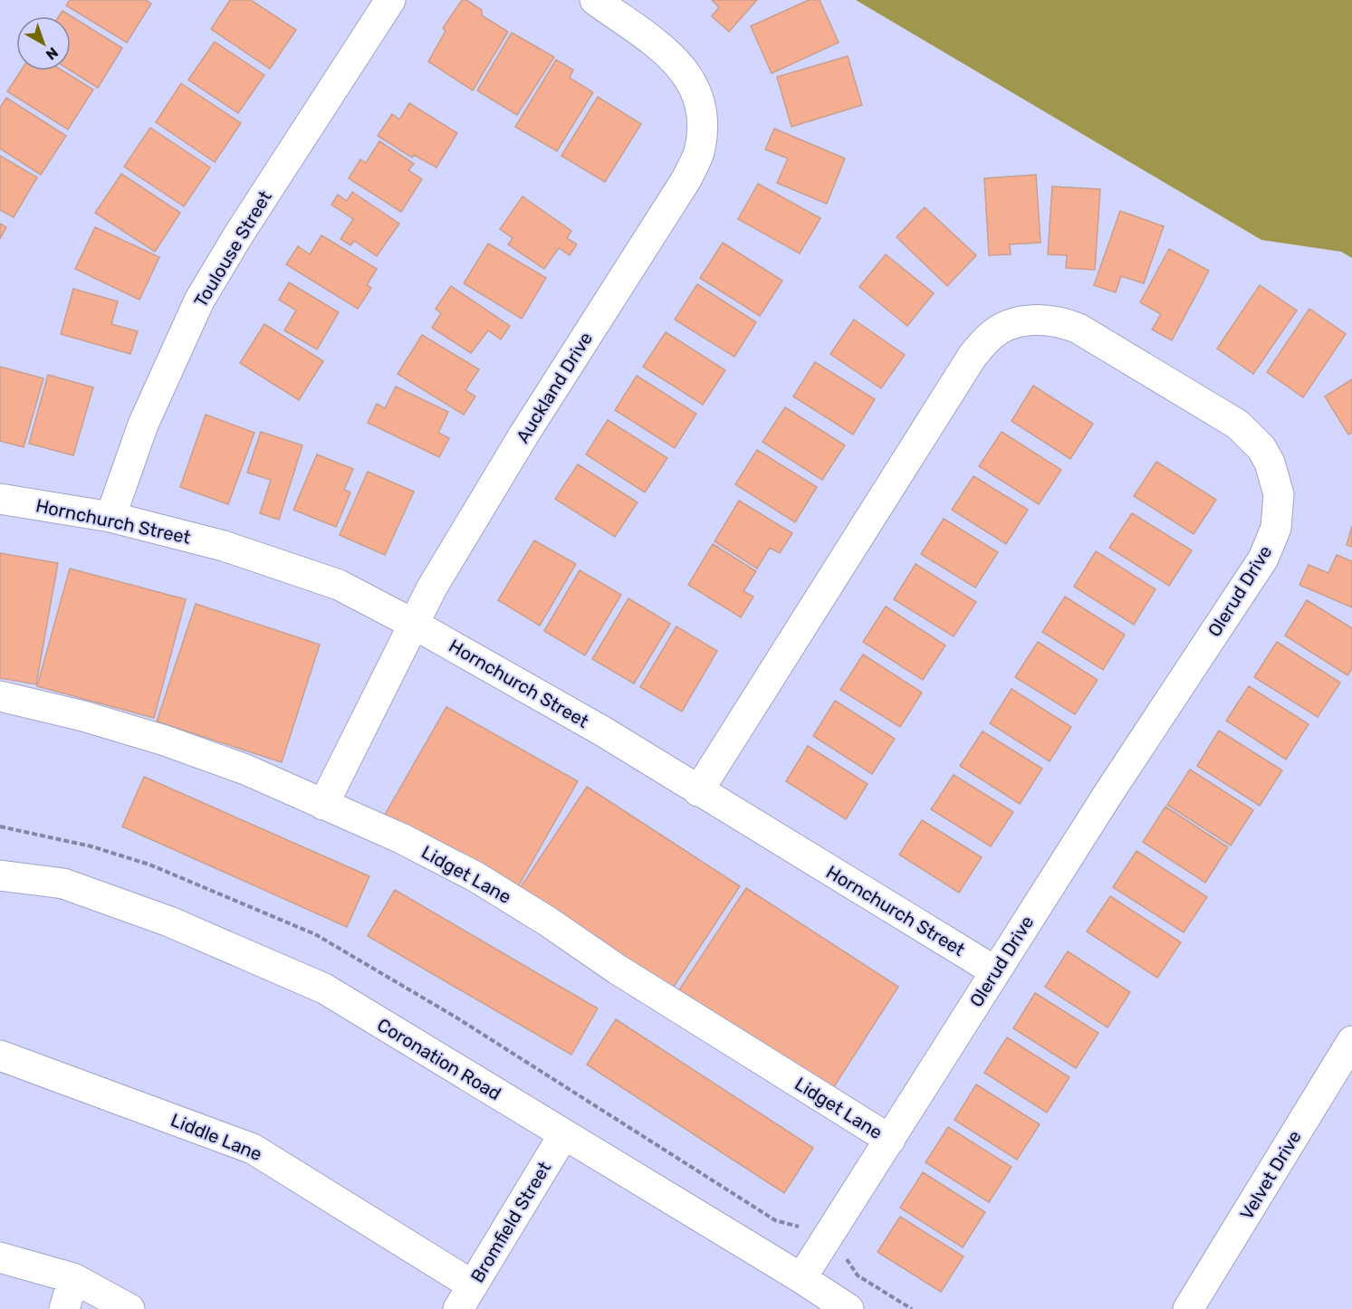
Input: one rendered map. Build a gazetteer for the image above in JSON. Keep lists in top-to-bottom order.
{
  "streets": {
    "street": [
      "Toulouse Street",
      "Auckland Drive",
      "Hornchurch Street",
      "Olerud Drive",
      "Lidget Lane",
      "Coronation Road",
      "Liddle Lane",
      "Velvet Drive",
      "Bromfield Street"
    ]
  },
  "crossings": [
    ["Toulouse Street", "Hornchurch Street"],
    ["Auckland Drive", "Hornchurch Street"],
    ["Auckland Drive", "Lidget Lane"],
    ["Hornchurch Street", "Olerud Drive"],
    ["Olerud Drive", "Lidget Lane"],
    ["Olerud Drive", "Coronation Road"],
    ["Coronation Road", "Bromfield Street"],
    ["Liddle Lane", "Bromfield Street"]
  ],
  "north": "bottom right"
}
